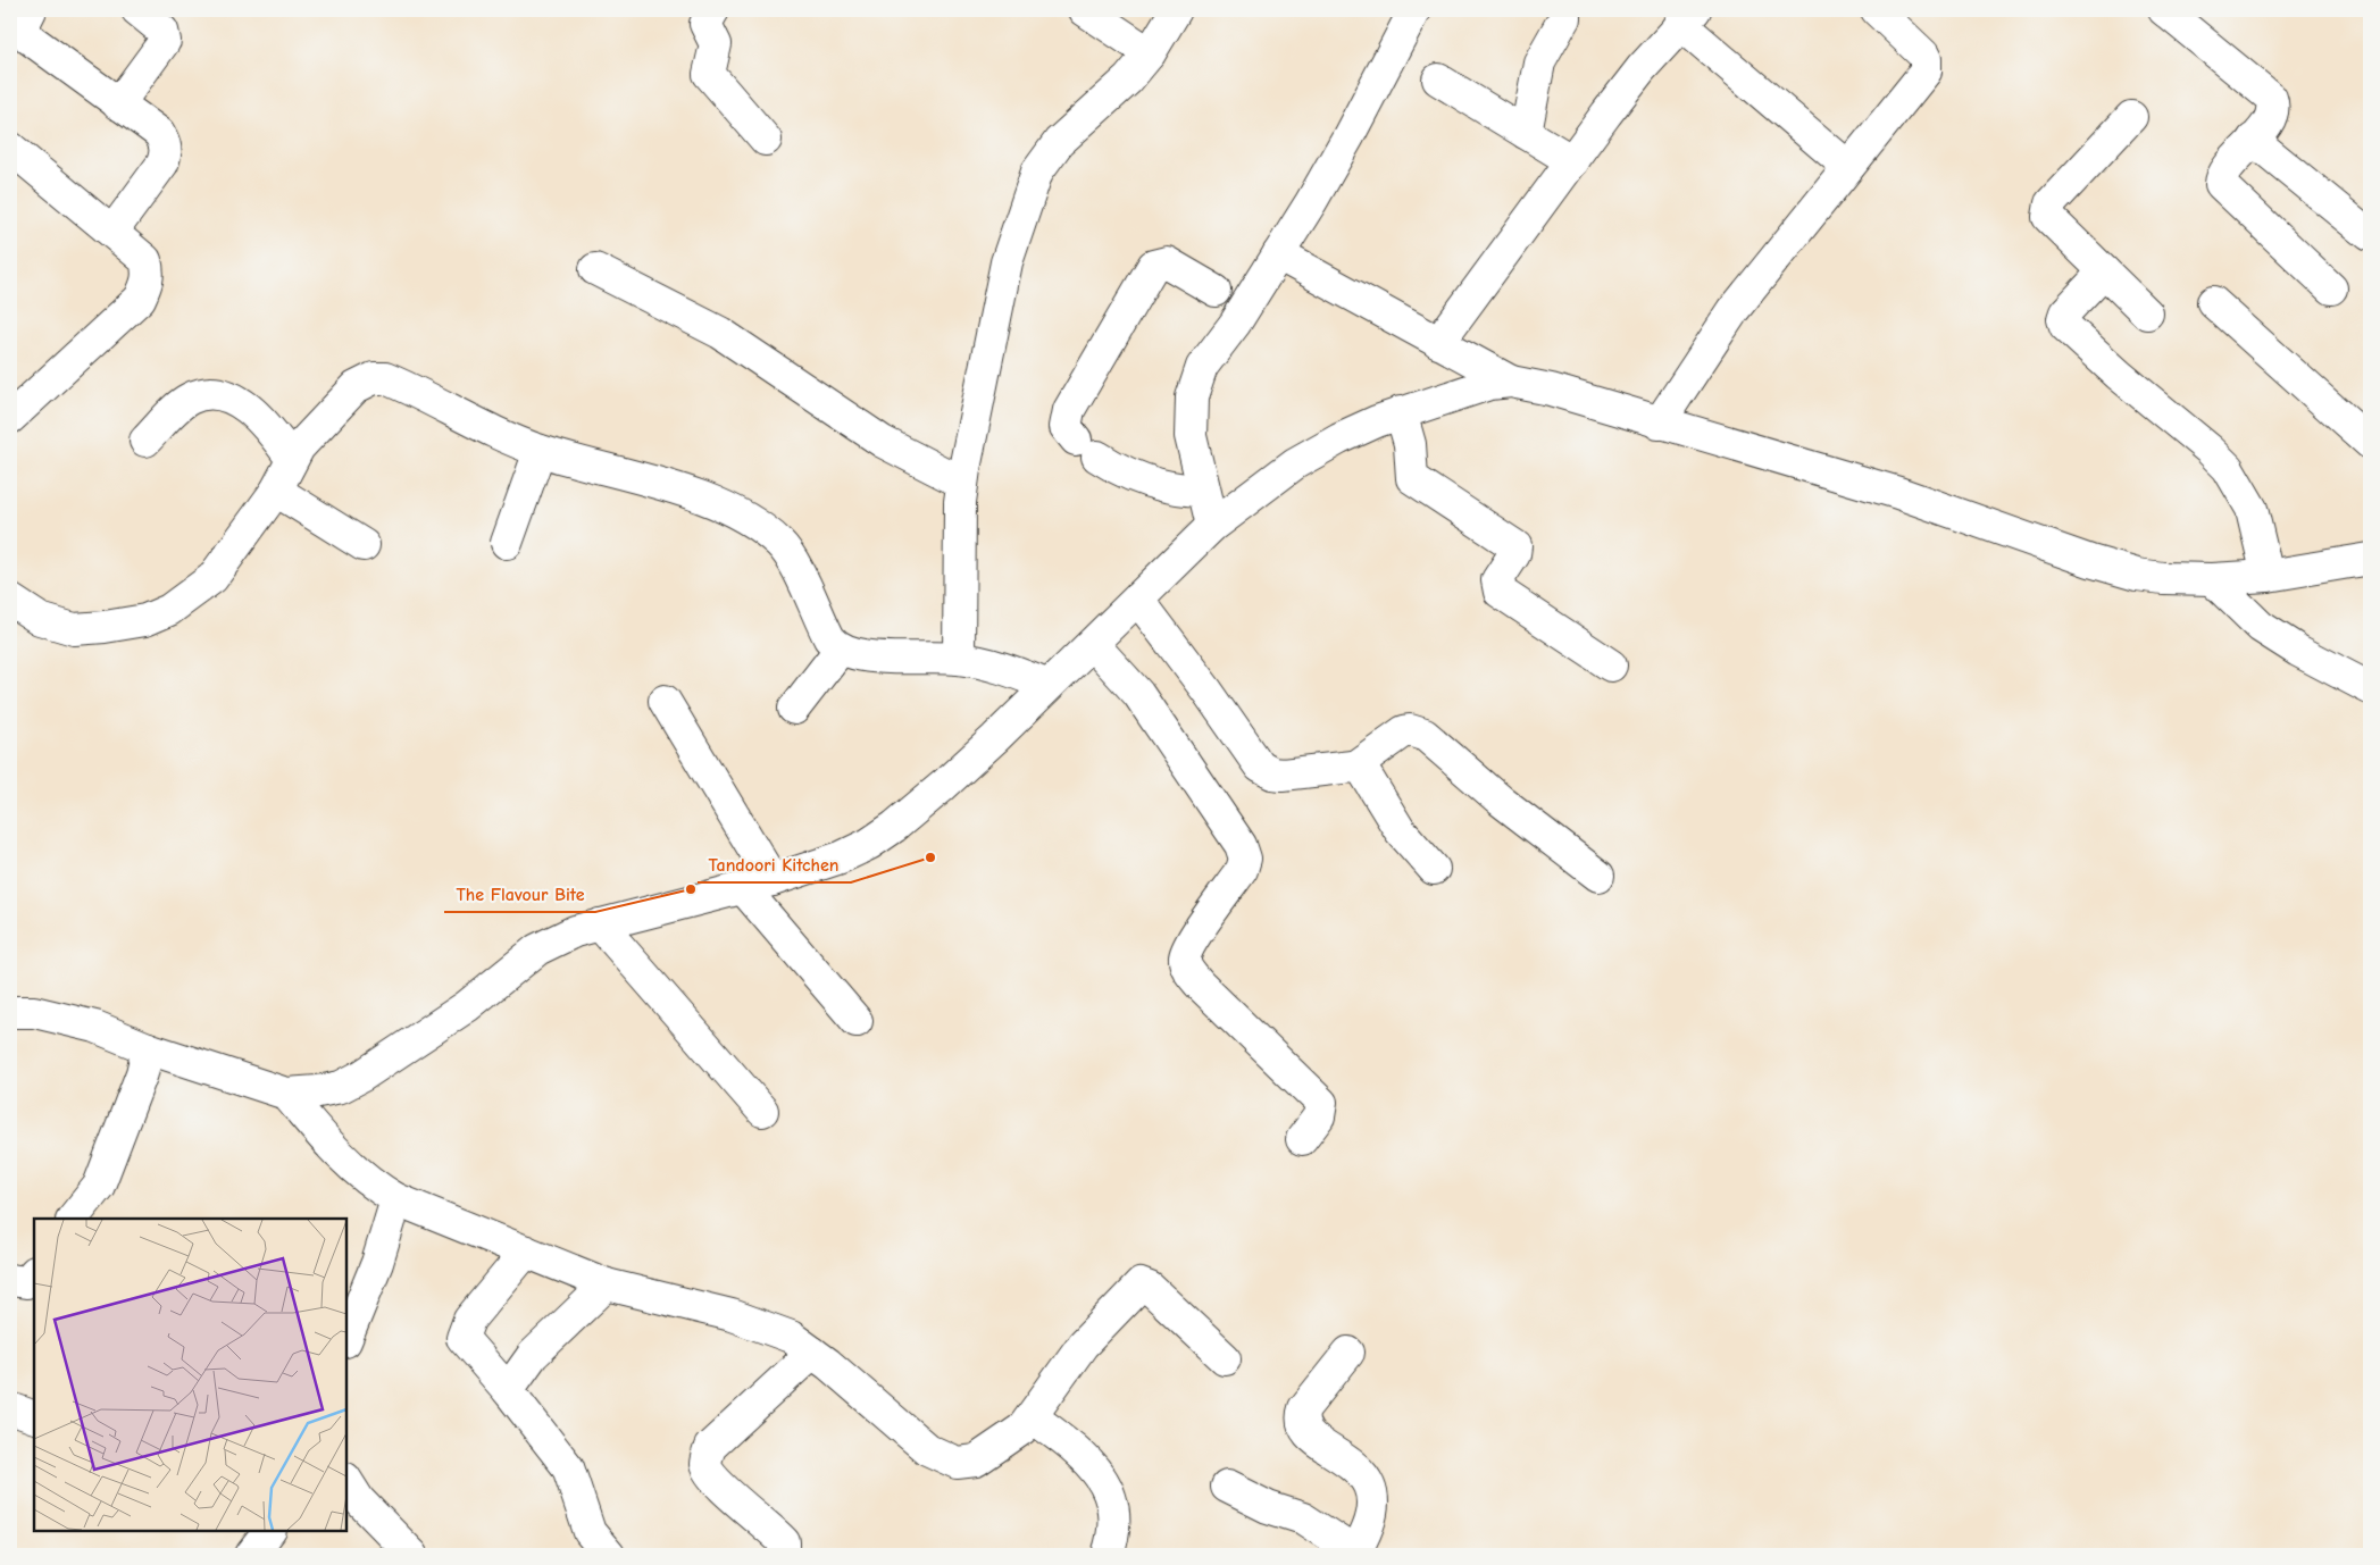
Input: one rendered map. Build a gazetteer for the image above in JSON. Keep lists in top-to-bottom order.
{
  "places": ["Tandoori Kitchen", "The Flavour Bite"]
}
